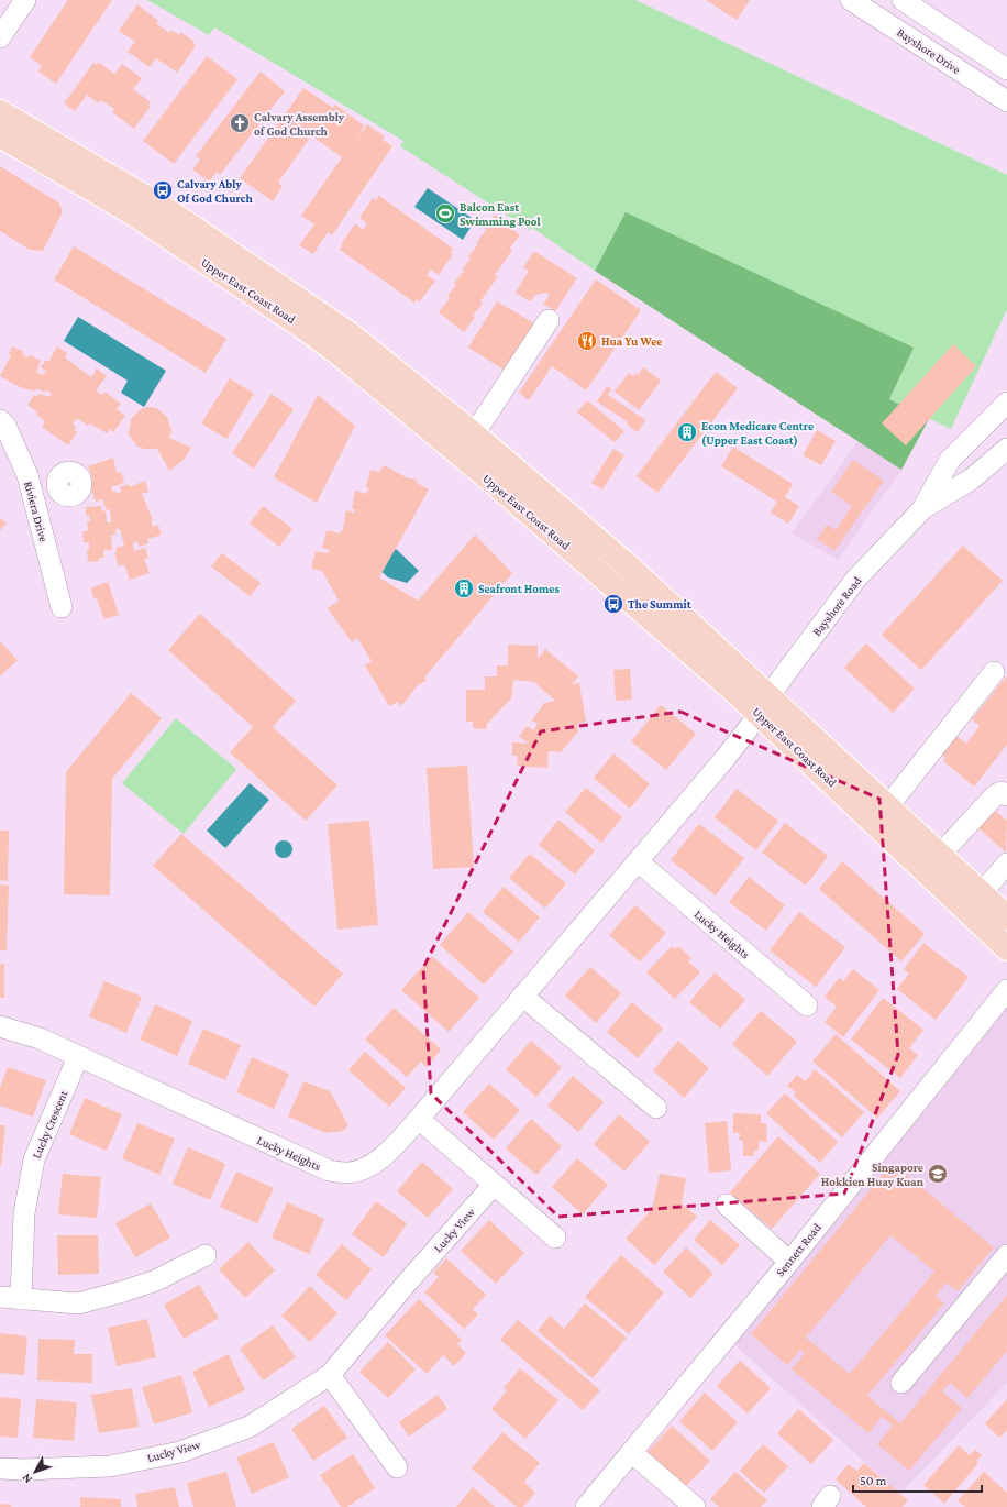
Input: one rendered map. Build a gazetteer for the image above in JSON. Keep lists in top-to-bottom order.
{
  "streets": {
    "main road": ["Upper East Coast Road"],
    "street": [
      "Bayshore Drive",
      "Riviera Drive",
      "Bayshore Road",
      "Lucky Heights",
      "Lucky Crescent",
      "Lucky View",
      "Sennett Road"
    ]
  },
  "crossings": [
    ["Upper East Coast Road", "Bayshore Road"],
    ["Upper East Coast Road", "Lucky Heights"],
    ["Bayshore Road", "Lucky Heights"],
    ["Lucky Heights", "Lucky Crescent"]
  ],
  "places": {
    "church": ["Calvary Assembly of God Church"],
    "bus stop": ["Calvary Ably Of God Church", "The Summit"],
    "sports": ["Balcon East Swimming Pool"],
    "restaurant": ["Hua Yu Wee"],
    "building": ["Econ Medicare Centre (Upper East Coast)", "Seafront Homes"],
    "school or university": ["Singapore Hokkien Huay Kuan"]
  },
  "scale_bar": "50 m",
  "north": "bottom left"
}
